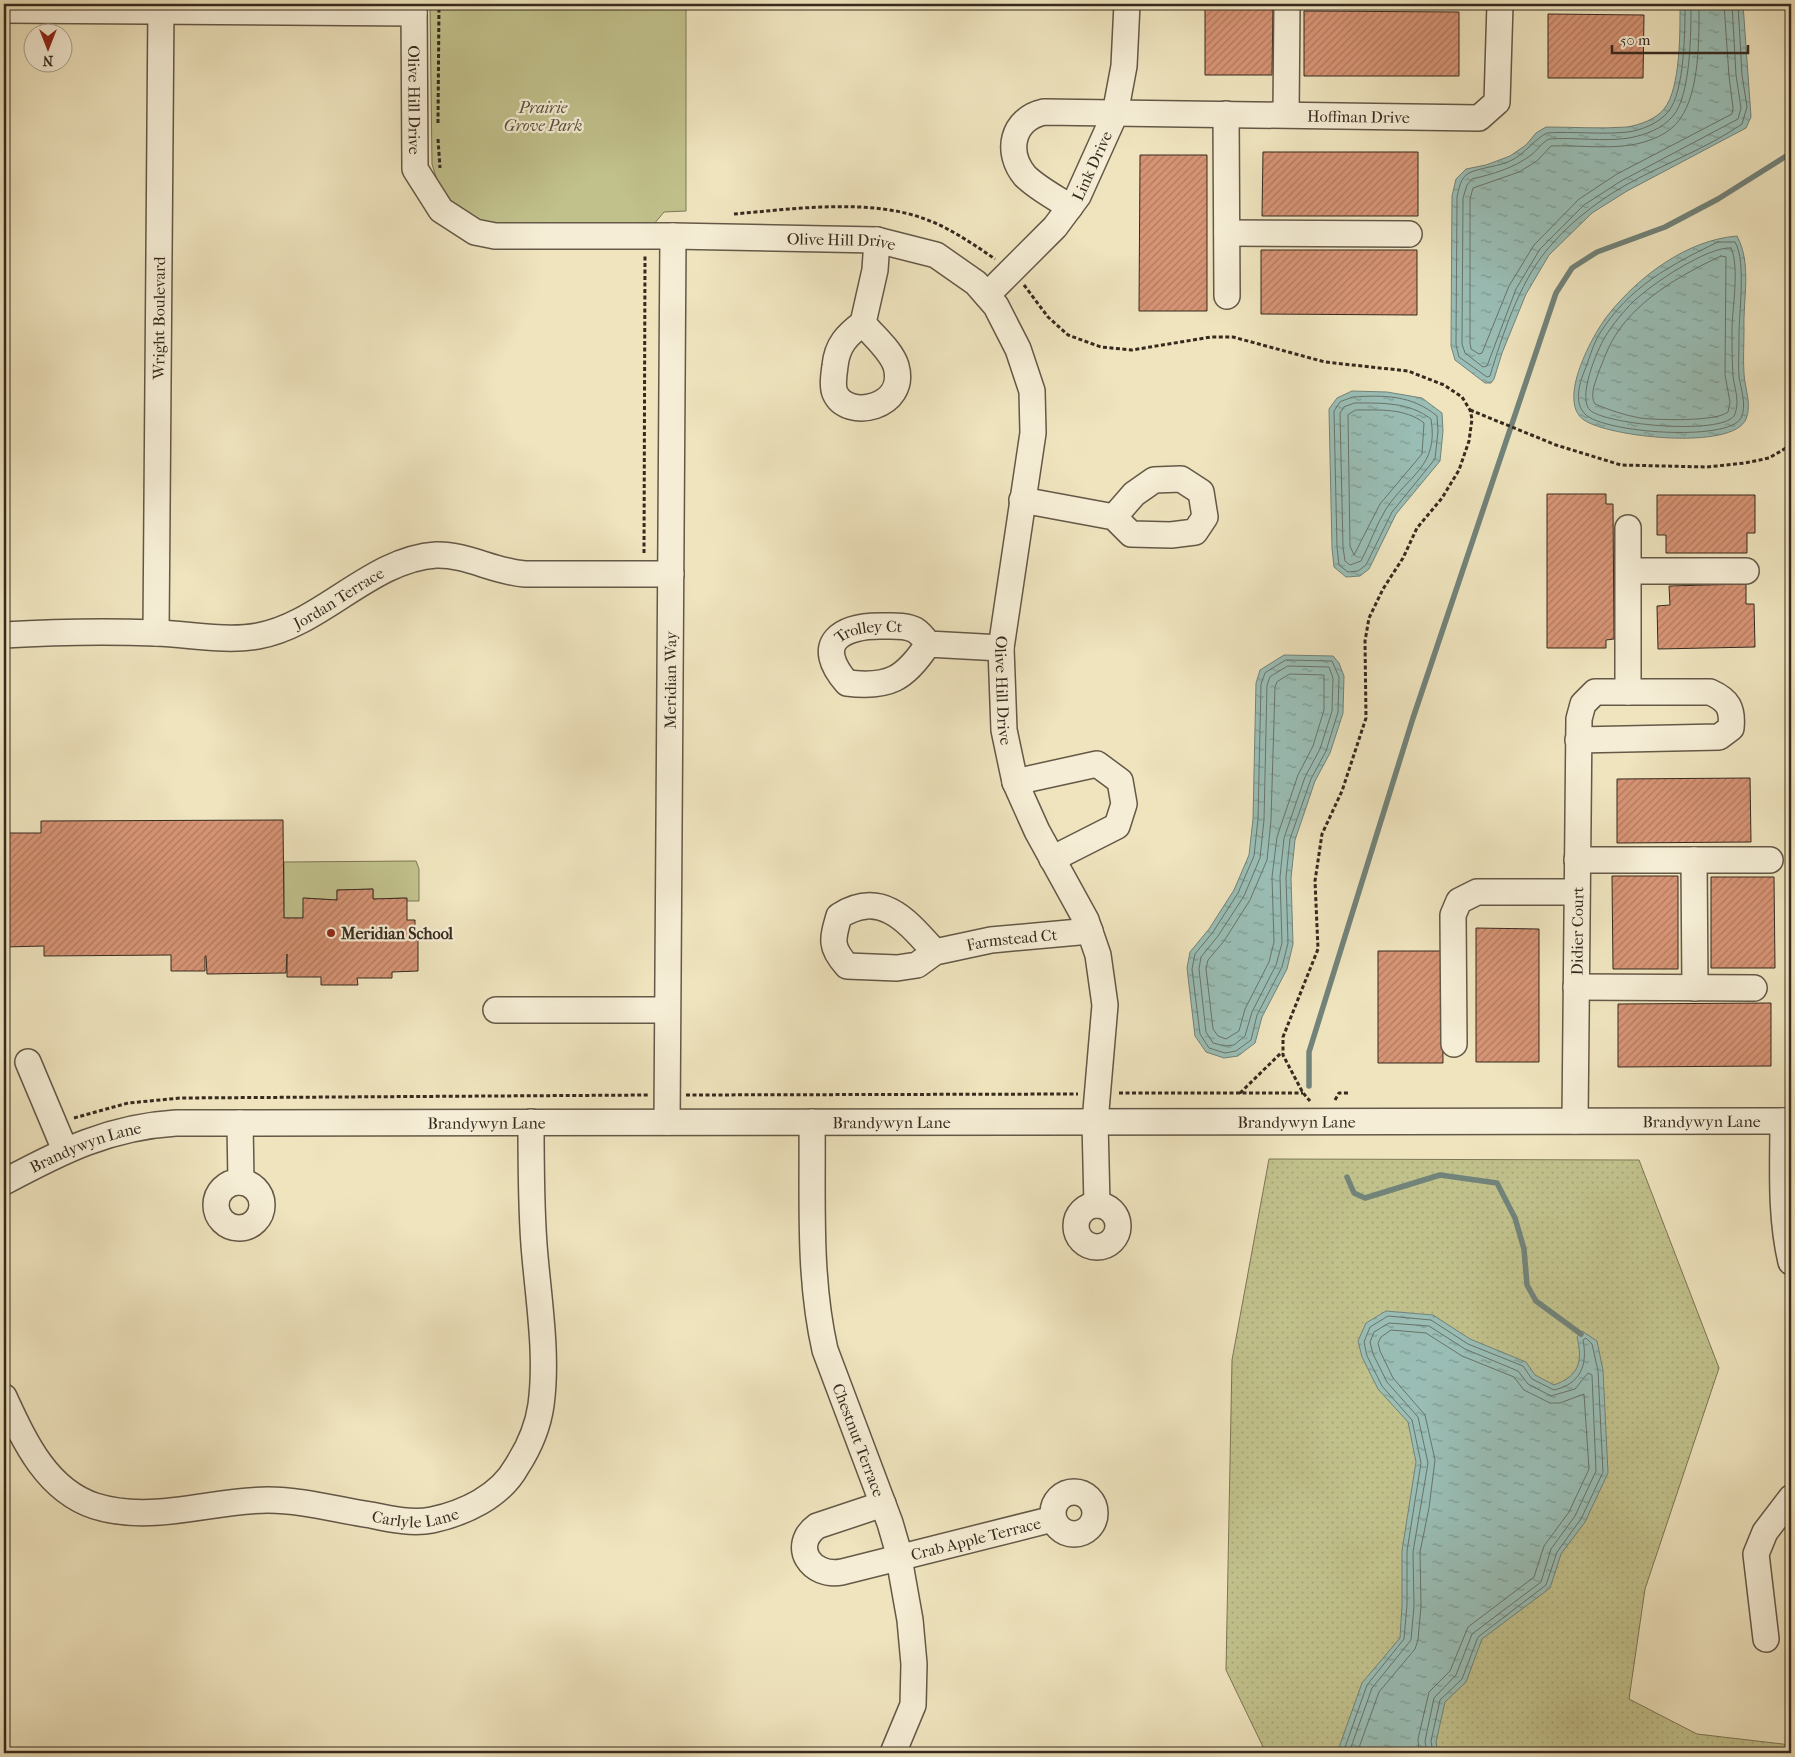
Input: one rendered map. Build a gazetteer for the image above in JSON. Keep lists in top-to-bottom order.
{
  "streets": {
    "street": [
      "Olive Hill Drive",
      "Hoffman Drive",
      "Link Drive",
      "Wright Boulevard",
      "Jordan Terrace",
      "Trolley Ct",
      "Meridian Way",
      "Didier Court",
      "Farmstead Ct",
      "Brandywyn Lane",
      "Chestnut Terrace",
      "Carlyle Lane",
      "Crab Apple Terrace"
    ]
  },
  "crossings": [
    ["Olive Hill Drive", "Link Drive"],
    ["Olive Hill Drive", "Wright Boulevard"],
    ["Olive Hill Drive", "Trolley Ct"],
    ["Olive Hill Drive", "Meridian Way"],
    ["Olive Hill Drive", "Farmstead Ct"],
    ["Olive Hill Drive", "Brandywyn Lane"],
    ["Hoffman Drive", "Link Drive"],
    ["Wright Boulevard", "Jordan Terrace"],
    ["Jordan Terrace", "Meridian Way"],
    ["Meridian Way", "Brandywyn Lane"],
    ["Didier Court", "Brandywyn Lane"],
    ["Brandywyn Lane", "Chestnut Terrace"],
    ["Brandywyn Lane", "Carlyle Lane"],
    ["Chestnut Terrace", "Crab Apple Terrace"]
  ],
  "parks": ["Prairie Grove Park"],
  "places": ["Meridian School"],
  "scale_bar": "50 m",
  "north": "bottom"
}
